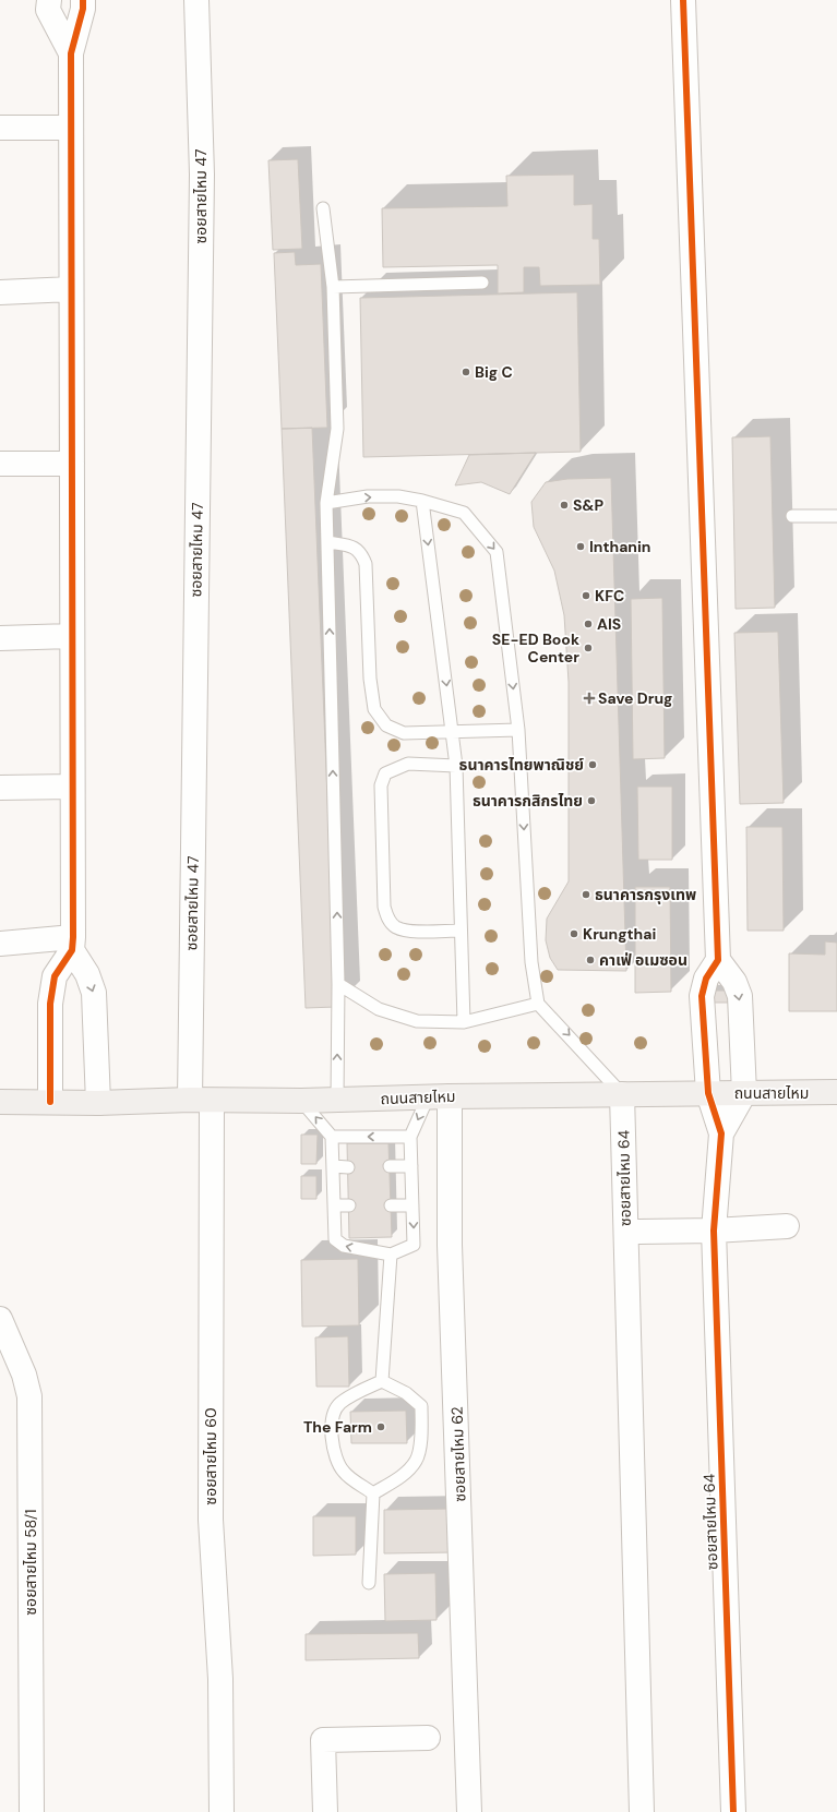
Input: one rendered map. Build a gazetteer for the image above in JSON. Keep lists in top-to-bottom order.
{
  "streets": {
    "main road": ["ถนนสายไหม"],
    "street": [
      "ซอยสายไหม 47",
      "ซอยสายไหม 64",
      "ซอยสายไหม 62",
      "ซอยสายไหม 60",
      "ซอยสายไหม 58/1"
    ]
  },
  "crossings": [
    ["ซอยสายไหม 47", "ถนนสายไหม"],
    ["ซอยสายไหม 47", "ซอยสายไหม 60"],
    ["ถนนสายไหม", "ซอยสายไหม 64"],
    ["ถนนสายไหม", "ซอยสายไหม 62"],
    ["ถนนสายไหม", "ซอยสายไหม 60"]
  ],
  "places": {
    "other": [
      "Big C",
      "S&P",
      "Inthanin",
      "KFC",
      "AIS",
      "SE-ED Book Center",
      "ธนาคารไทยพาณิชย์",
      "ธนาคารกสิกรไทย",
      "ธนาคารกรุงเทพ",
      "Krungthai",
      "คาเฟ่ อเมซอน",
      "The Farm"
    ],
    "health": ["Save Drug"]
  }
}
